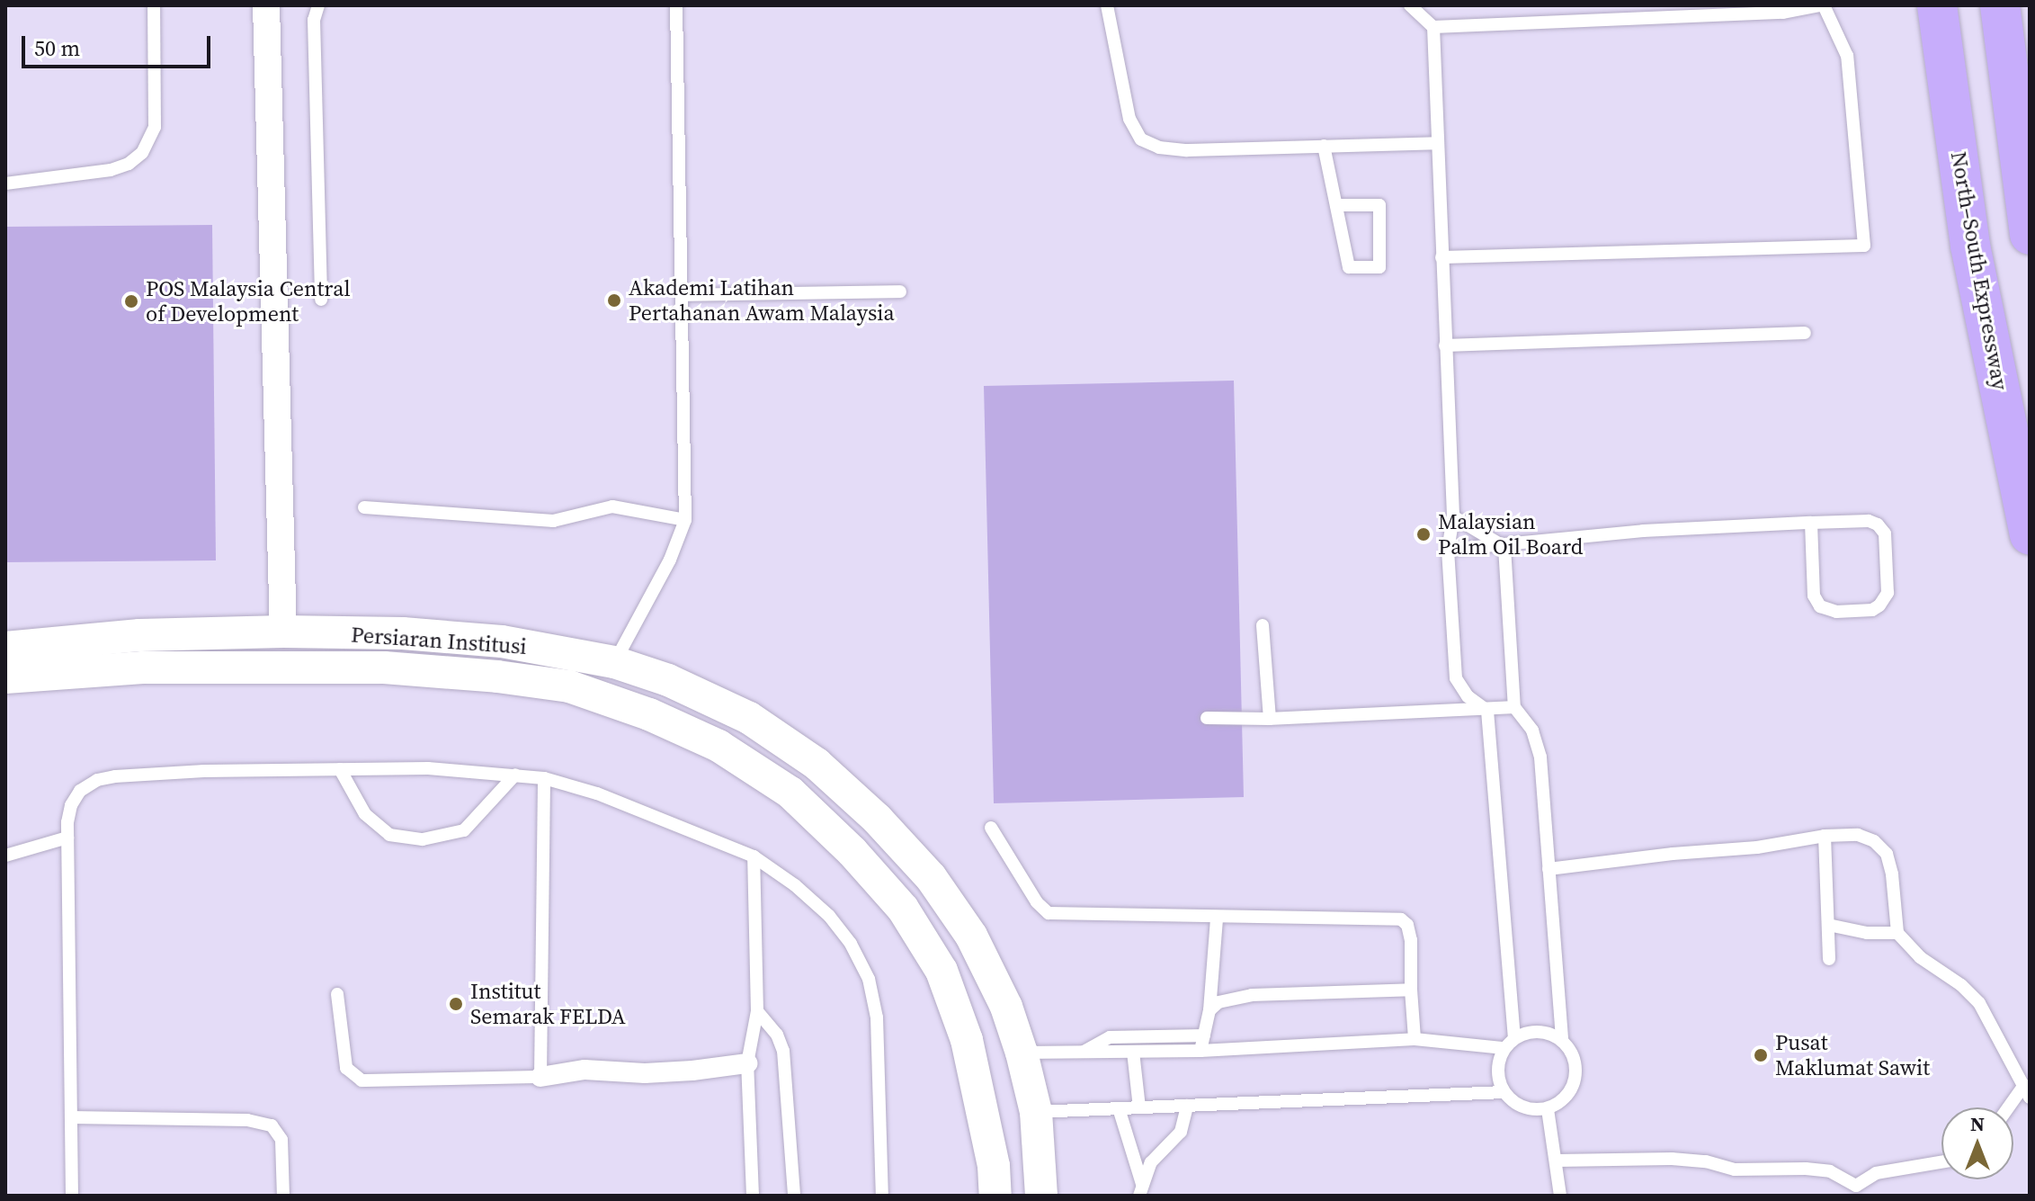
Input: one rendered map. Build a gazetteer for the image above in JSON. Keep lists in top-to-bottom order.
{
  "streets": {
    "highway": ["North–South Expressway"],
    "street": ["Persiaran Institusi"]
  },
  "places": [
    "Akademi Latihan Pertahanan Awam Malaysia",
    "POS Malaysia Central of Development",
    "Malaysian Palm Oil Board",
    "Institut Semarak FELDA",
    "Pusat Maklumat Sawit"
  ],
  "scale_bar": "50 m",
  "north": "top"
}
